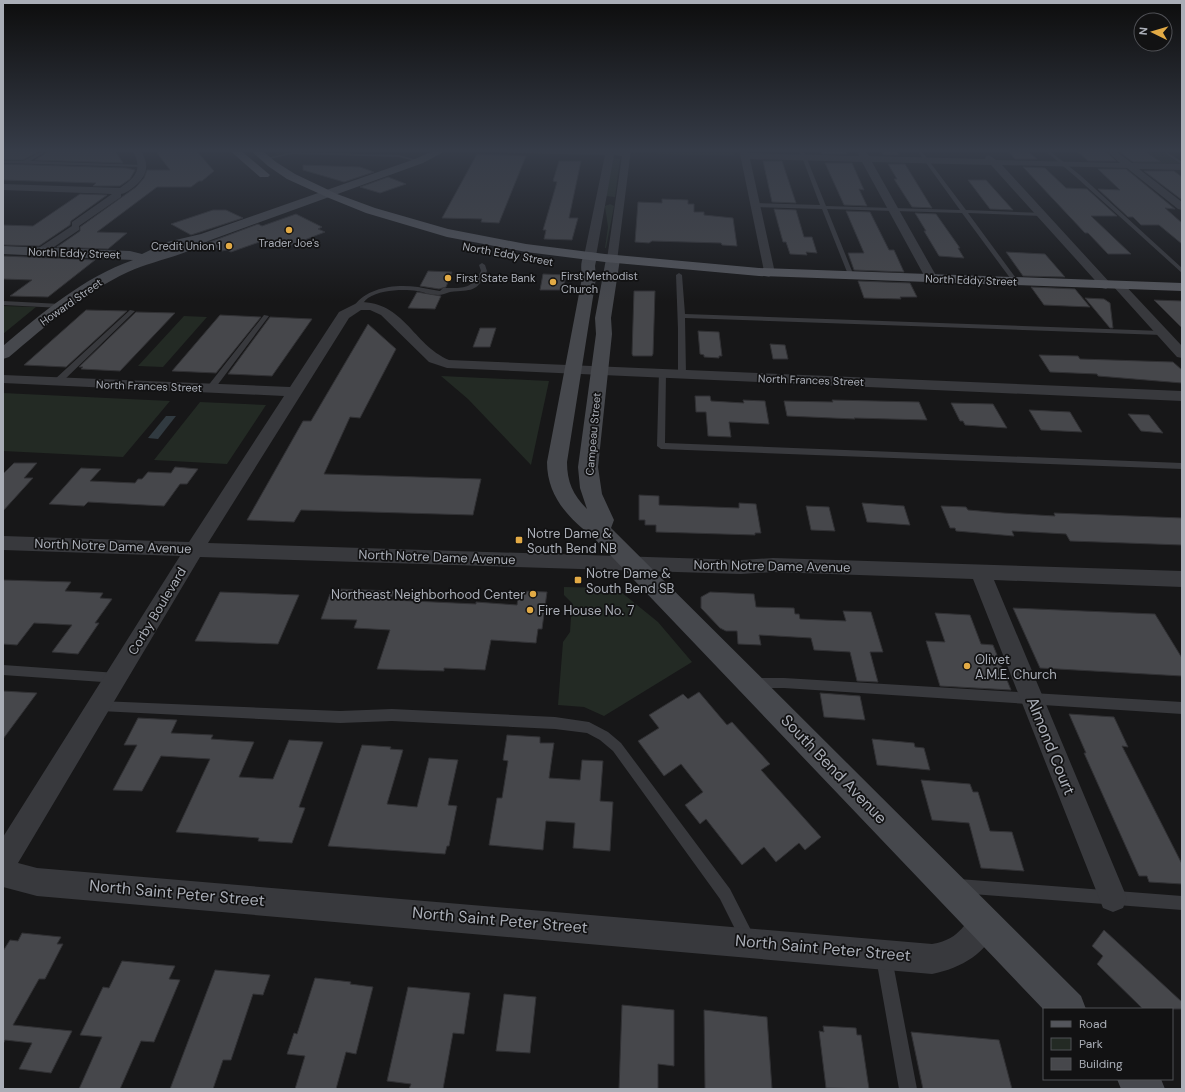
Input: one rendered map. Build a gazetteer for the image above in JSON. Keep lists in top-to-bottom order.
{
  "streets": {
    "main road": ["North Eddy Street"],
    "street": [
      "Howard Street",
      "North Frances Street",
      "Campeau Street",
      "North Notre Dame Avenue",
      "Corby Boulevard",
      "Almond Court",
      "South Bend Avenue",
      "North Saint Peter Street"
    ]
  },
  "crossings": [
    ["North Eddy Street", "Howard Street"],
    ["North Eddy Street", "Campeau Street"],
    ["North Frances Street", "Campeau Street"],
    ["North Frances Street", "Corby Boulevard"],
    ["Campeau Street", "South Bend Avenue"],
    ["North Notre Dame Avenue", "Corby Boulevard"],
    ["North Notre Dame Avenue", "Almond Court"],
    ["North Notre Dame Avenue", "South Bend Avenue"],
    ["South Bend Avenue", "North Saint Peter Street"]
  ],
  "places": {
    "other": [
      "Trader Joe's",
      "Credit Union 1",
      "First State Bank",
      "First Methodist Church",
      "Northeast Neighborhood Center",
      "Fire House No. 7",
      "Olivet A.M.E. Church"
    ],
    "transit": ["Notre Dame & South Bend NB", "Notre Dame & South Bend SB"]
  },
  "legend": ["Road", "Park", "Building"],
  "north": "left"
}
